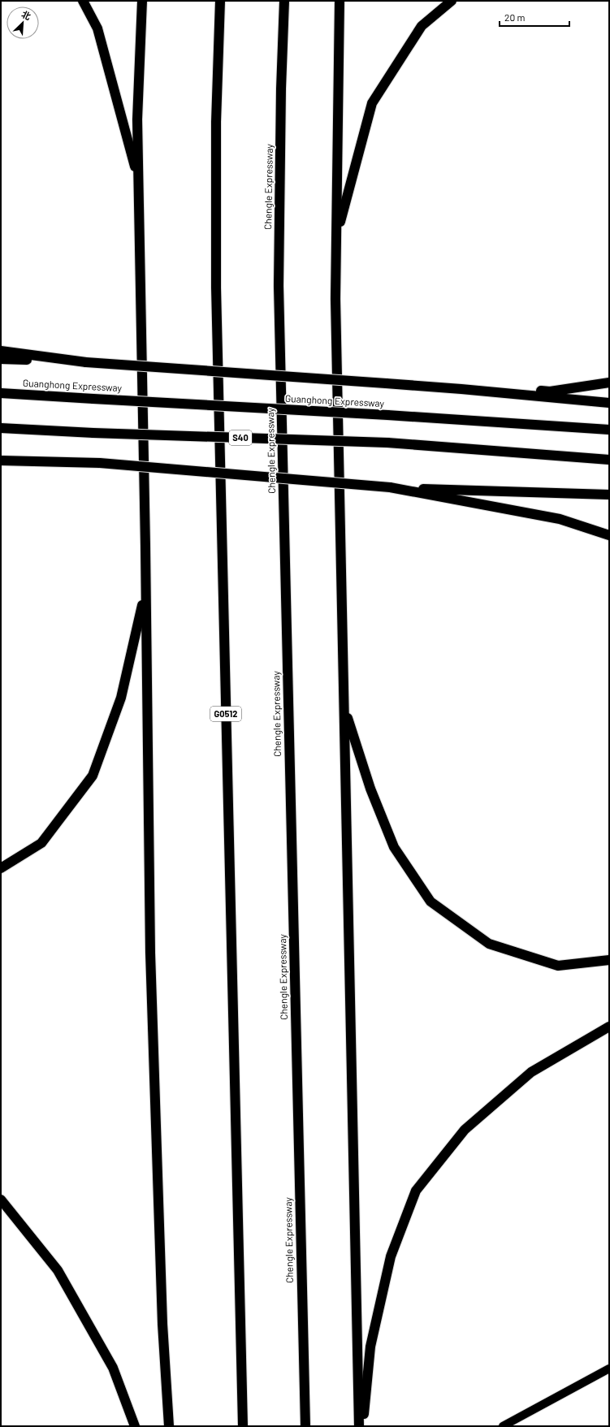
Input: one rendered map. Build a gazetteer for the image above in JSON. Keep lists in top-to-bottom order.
{
  "streets": {
    "highway": [
      "Chengle Expressway",
      "Guanghong Expressway",
      "S40",
      "G0512"
    ]
  },
  "scale_bar": "20 m",
  "north": "top right"
}
